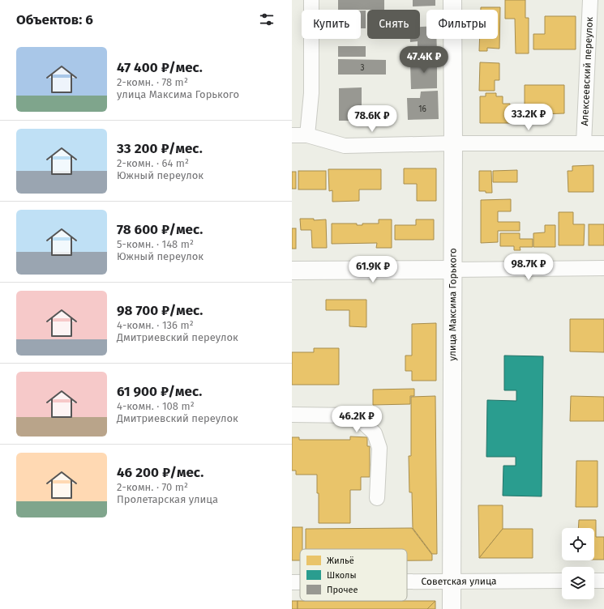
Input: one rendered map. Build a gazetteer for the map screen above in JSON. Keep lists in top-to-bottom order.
{
  "streets": {
    "main road": ["улица Максима Горького"],
    "street": ["Алексеевский переулок", "Советская улица"]
  },
  "crossings": [
    ["улица Максима Горького", "Советская улица"]
  ],
  "house_numbers": ["3", "16"],
  "legend": ["Жильё", "Школы", "Прочее"],
  "page": {
    "heading": "Объектов: 6",
    "chip": ["Купить", "Снять", "Фильтры"],
    "list": [
      {
        "name": "47 400 ₽/мес.",
        "note": "2-комн. · 78 m² · улица Максима Горького"
      },
      {
        "name": "33 200 ₽/мес.",
        "note": "2-комн. · 64 m² · Южный переулок"
      },
      {
        "name": "78 600 ₽/мес.",
        "note": "5-комн. · 148 m² · Южный переулок"
      },
      {
        "name": "98 700 ₽/мес.",
        "note": "4-комн. · 136 m² · Дмитриевский переулок"
      },
      {
        "name": "61 900 ₽/мес.",
        "note": "4-комн. · 108 m² · Дмитриевский переулок"
      },
      {
        "name": "46 200 ₽/мес.",
        "note": "2-комн. · 70 m² · Пролетарская улица"
      }
    ],
    "price": [
      "47.4K ₽",
      "33.2K ₽",
      "78.6K ₽",
      "98.7K ₽",
      "61.9K ₽",
      "46.2K ₽"
    ]
  }
}
